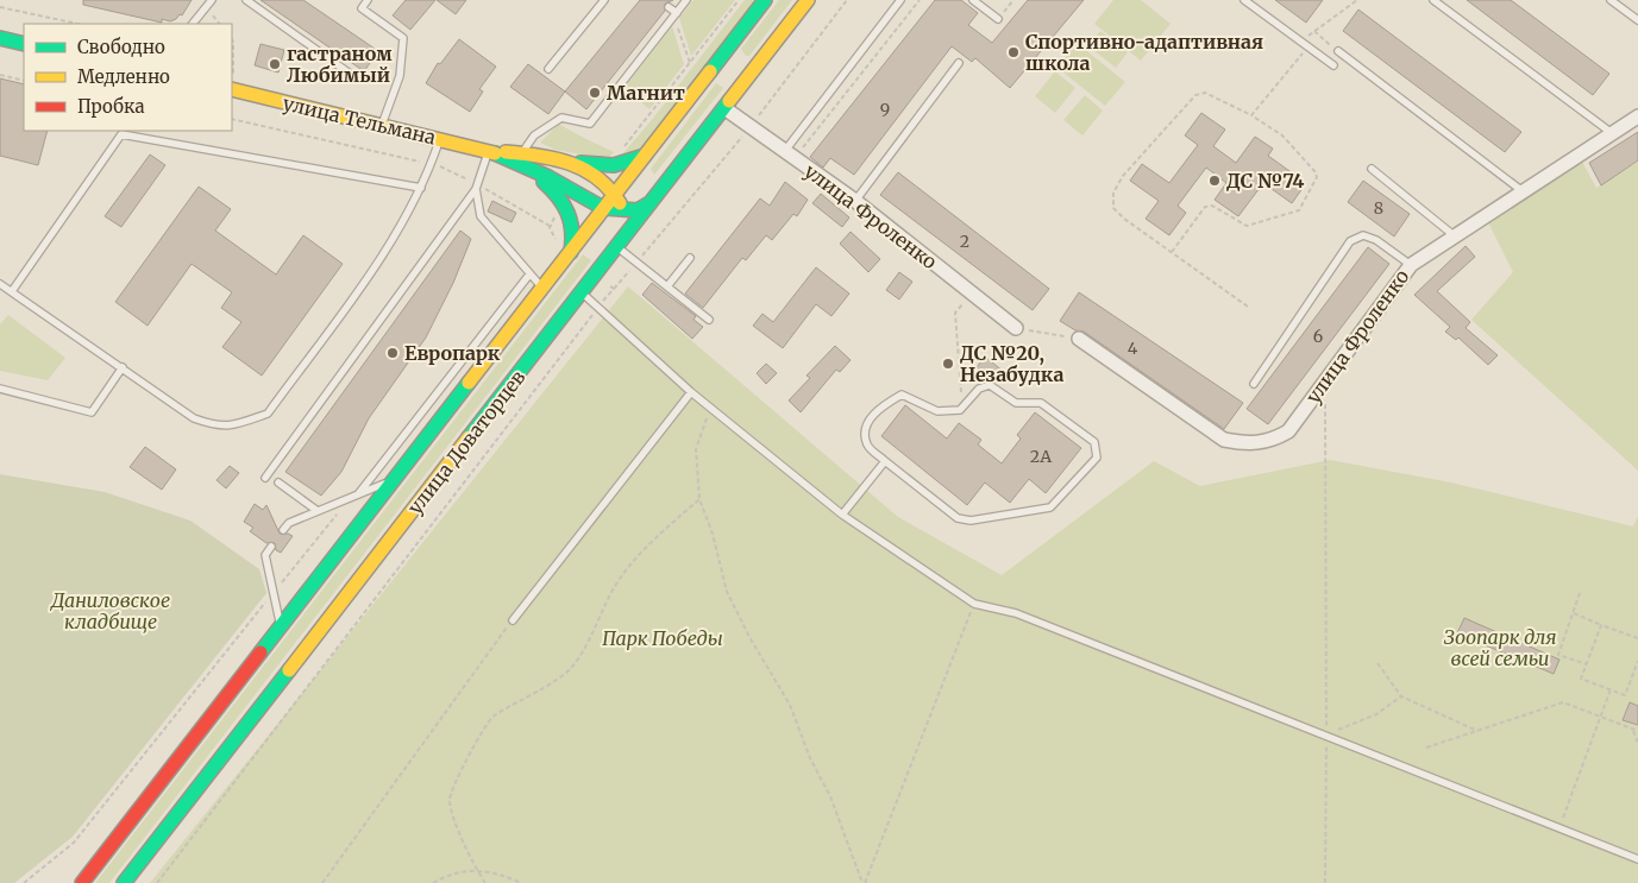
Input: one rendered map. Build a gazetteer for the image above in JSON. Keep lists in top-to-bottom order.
{
  "streets": {
    "main road": ["улица Тельмана", "улица Доваторцев"],
    "street": ["улица Фроленко"]
  },
  "crossings": [
    ["улица Тельмана", "улица Доваторцев"],
    ["улица Фроленко", "улица Доваторцев"]
  ],
  "parks": ["Даниловское кладбище", "Зоопарк для всей семьи", "Парк Победы"],
  "places": [
    "Спортивно-адаптивная школа",
    "гастраном Любимый",
    "Магнит",
    "ДС №74",
    "Европарк",
    "ДС №20, Незабудка"
  ],
  "house_numbers": [
    "9",
    "8",
    "2",
    "6",
    "4",
    "2А"
  ],
  "legend": ["Свободно", "Медленно", "Пробка"]
}
